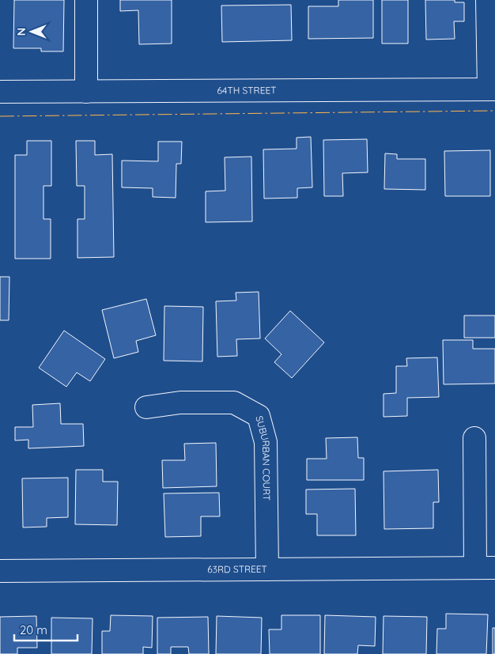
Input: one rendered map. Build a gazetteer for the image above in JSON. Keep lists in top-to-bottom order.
{
  "streets": {
    "street": ["64TH STREET", "SUBURBAN COURT", "63RD STREET"]
  },
  "crossings": [
    ["SUBURBAN COURT", "63RD STREET"]
  ],
  "scale_bar": "20 m",
  "north": "left"
}
